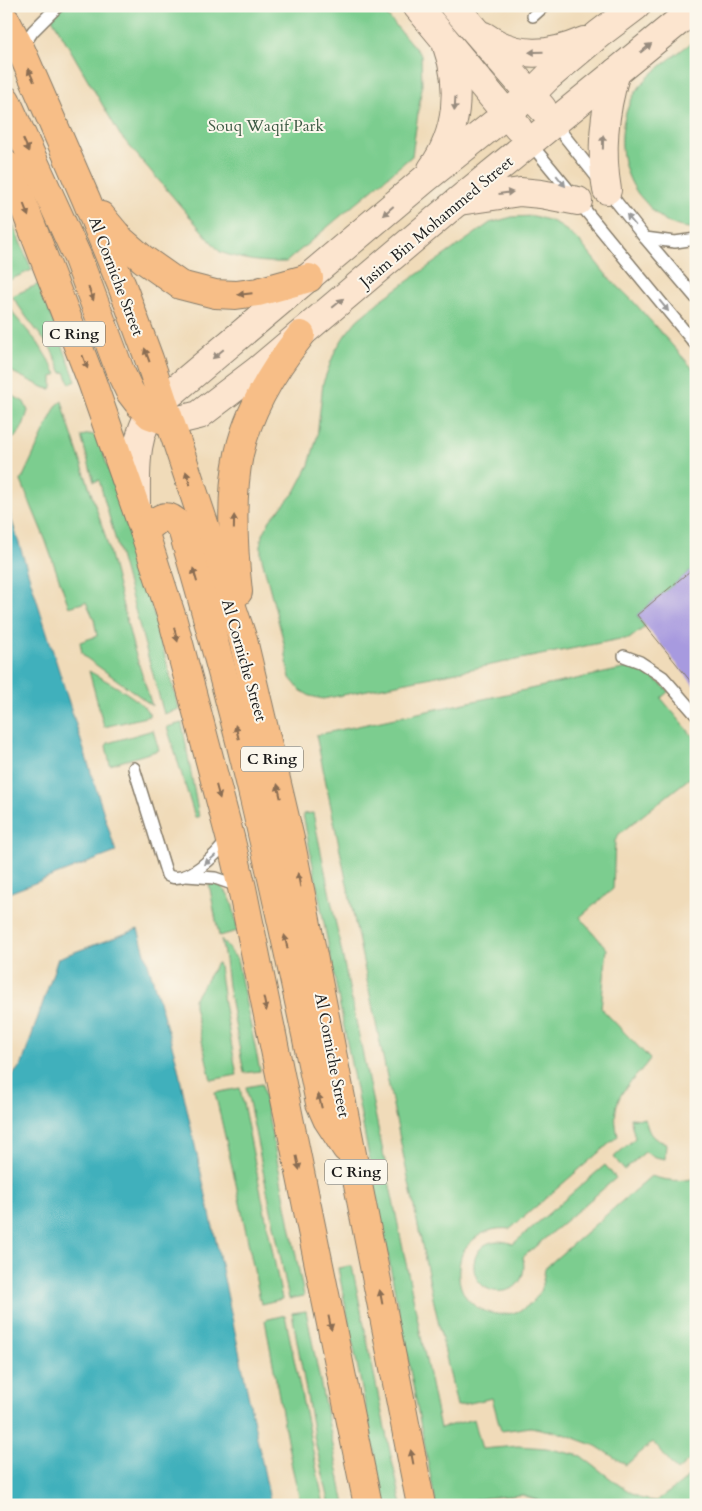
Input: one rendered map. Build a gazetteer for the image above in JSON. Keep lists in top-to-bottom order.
{
  "streets": {
    "highway": ["Al Corniche Street", "C Ring"],
    "street": ["Jasim Bin Mohammed Street"]
  },
  "crossings": [
    ["Jasim Bin Mohammed Street", "Al Corniche Street"]
  ],
  "parks": ["Souq Waqif Park"]
}
